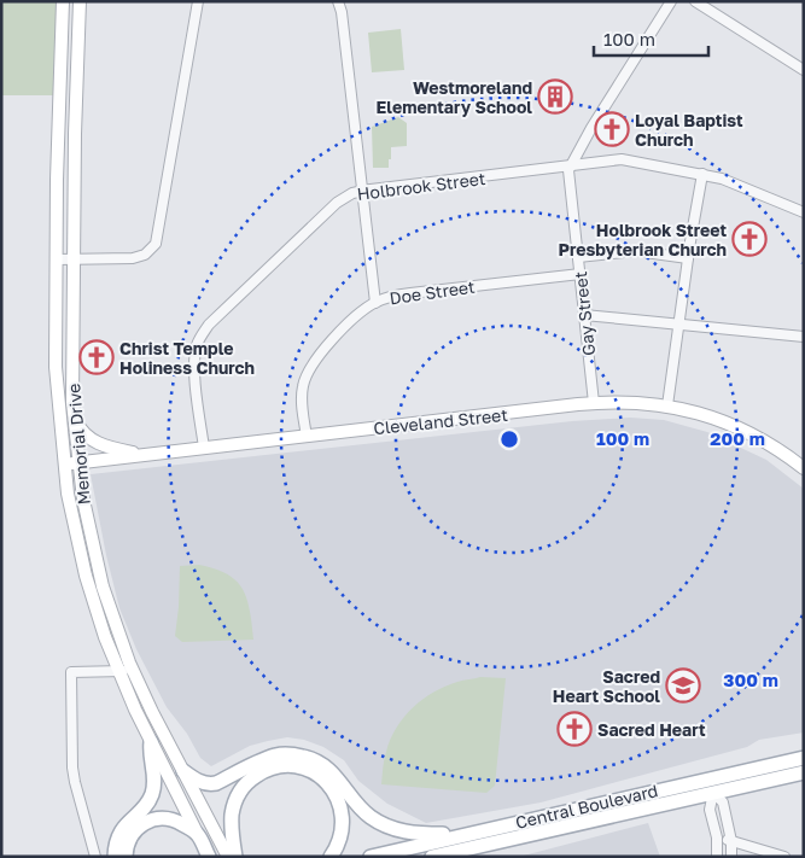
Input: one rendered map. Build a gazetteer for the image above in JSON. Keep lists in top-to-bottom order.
{
  "streets": {
    "main road": ["Cleveland Street", "Memorial Drive", "Central Boulevard"],
    "street": ["Holbrook Street", "Doe Street", "Gay Street"]
  },
  "crossings": [
    ["Holbrook Street", "Gay Street"],
    ["Holbrook Street", "Cleveland Street"],
    ["Doe Street", "Gay Street"],
    ["Doe Street", "Cleveland Street"],
    ["Gay Street", "Cleveland Street"],
    ["Cleveland Street", "Memorial Drive"]
  ],
  "places": {
    "building": ["Westmoreland Elementary School"],
    "church": [
      "Loyal Baptist Church",
      "Holbrook Street Presbyterian Church",
      "Christ Temple Holiness Church",
      "Sacred Heart"
    ],
    "school or university": ["Sacred Heart School"]
  },
  "scale_bar": "100 m",
  "rings": ["100 m", "200 m", "300 m"]
}
